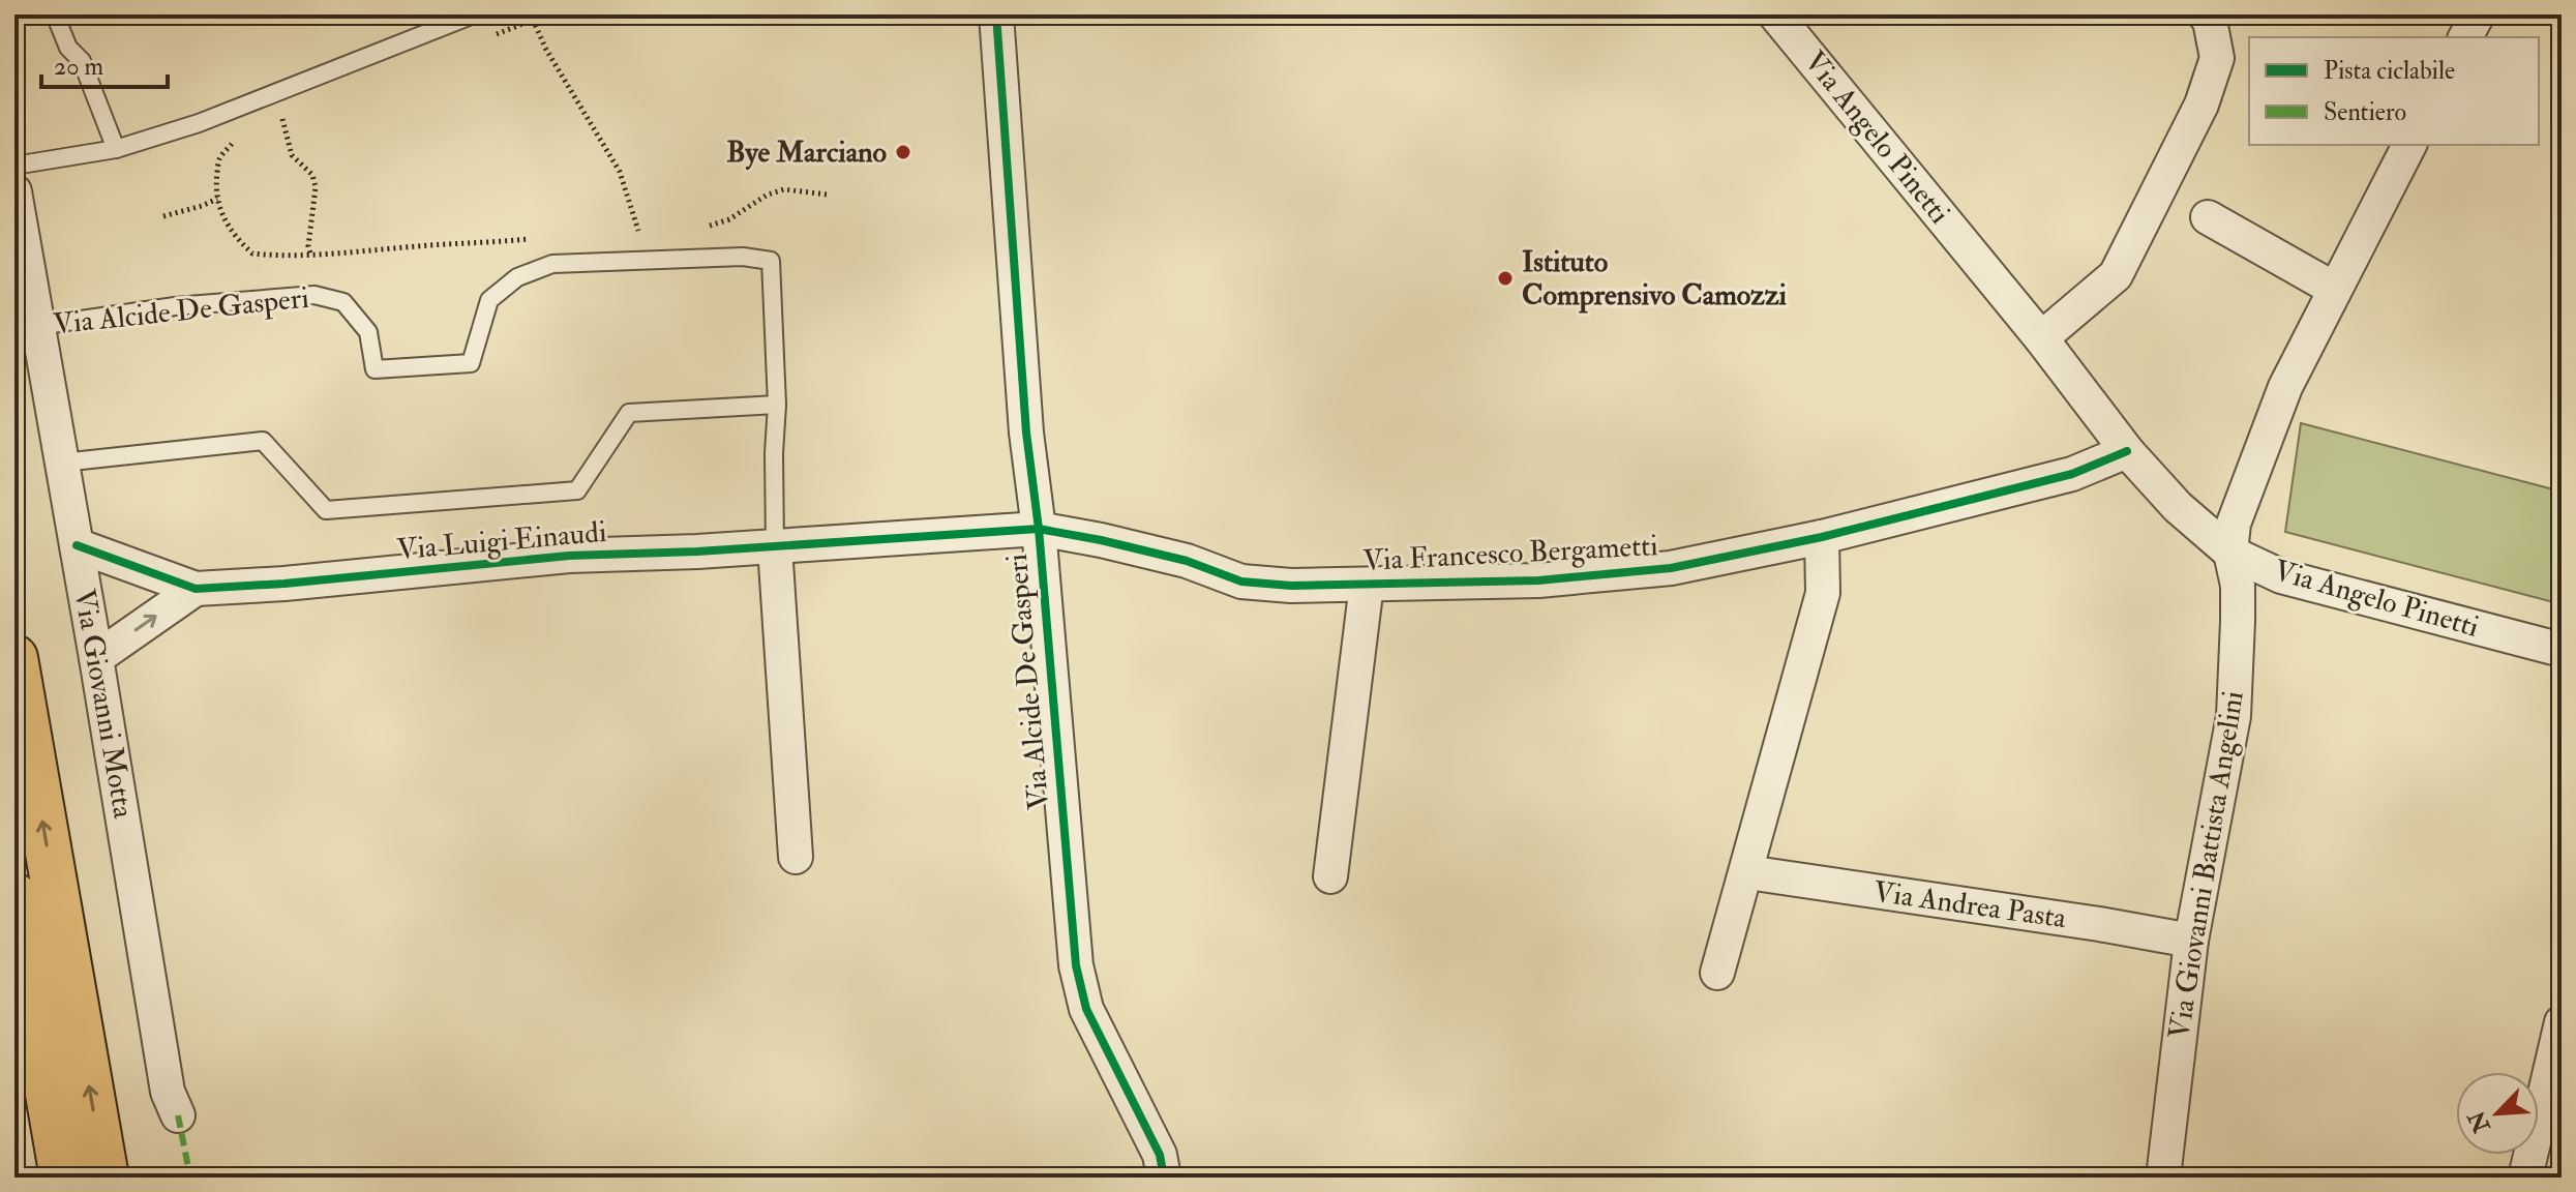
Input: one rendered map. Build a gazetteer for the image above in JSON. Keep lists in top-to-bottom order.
{
  "streets": {
    "street": [
      "Via Angelo Pinetti",
      "Via Alcide De Gasperi",
      "Via Luigi Einaudi",
      "Via Francesco Bergametti",
      "Via Giovanni Motta",
      "Via Giovanni Battista Angelini",
      "Via Andrea Pasta"
    ]
  },
  "crossings": [
    ["Via Angelo Pinetti", "Via Francesco Bergametti"],
    ["Via Angelo Pinetti", "Via Giovanni Battista Angelini"],
    ["Via Alcide De Gasperi", "Via Luigi Einaudi"],
    ["Via Alcide De Gasperi", "Via Francesco Bergametti"],
    ["Via Alcide De Gasperi", "Via Giovanni Motta"],
    ["Via Luigi Einaudi", "Via Francesco Bergametti"],
    ["Via Luigi Einaudi", "Via Giovanni Motta"],
    ["Via Giovanni Battista Angelini", "Via Andrea Pasta"]
  ],
  "places": ["Bye Marciano", "Istituto Comprensivo Camozzi"],
  "legend": ["Pista ciclabile", "Sentiero"],
  "scale_bar": "20 m",
  "north": "bottom left"
}
